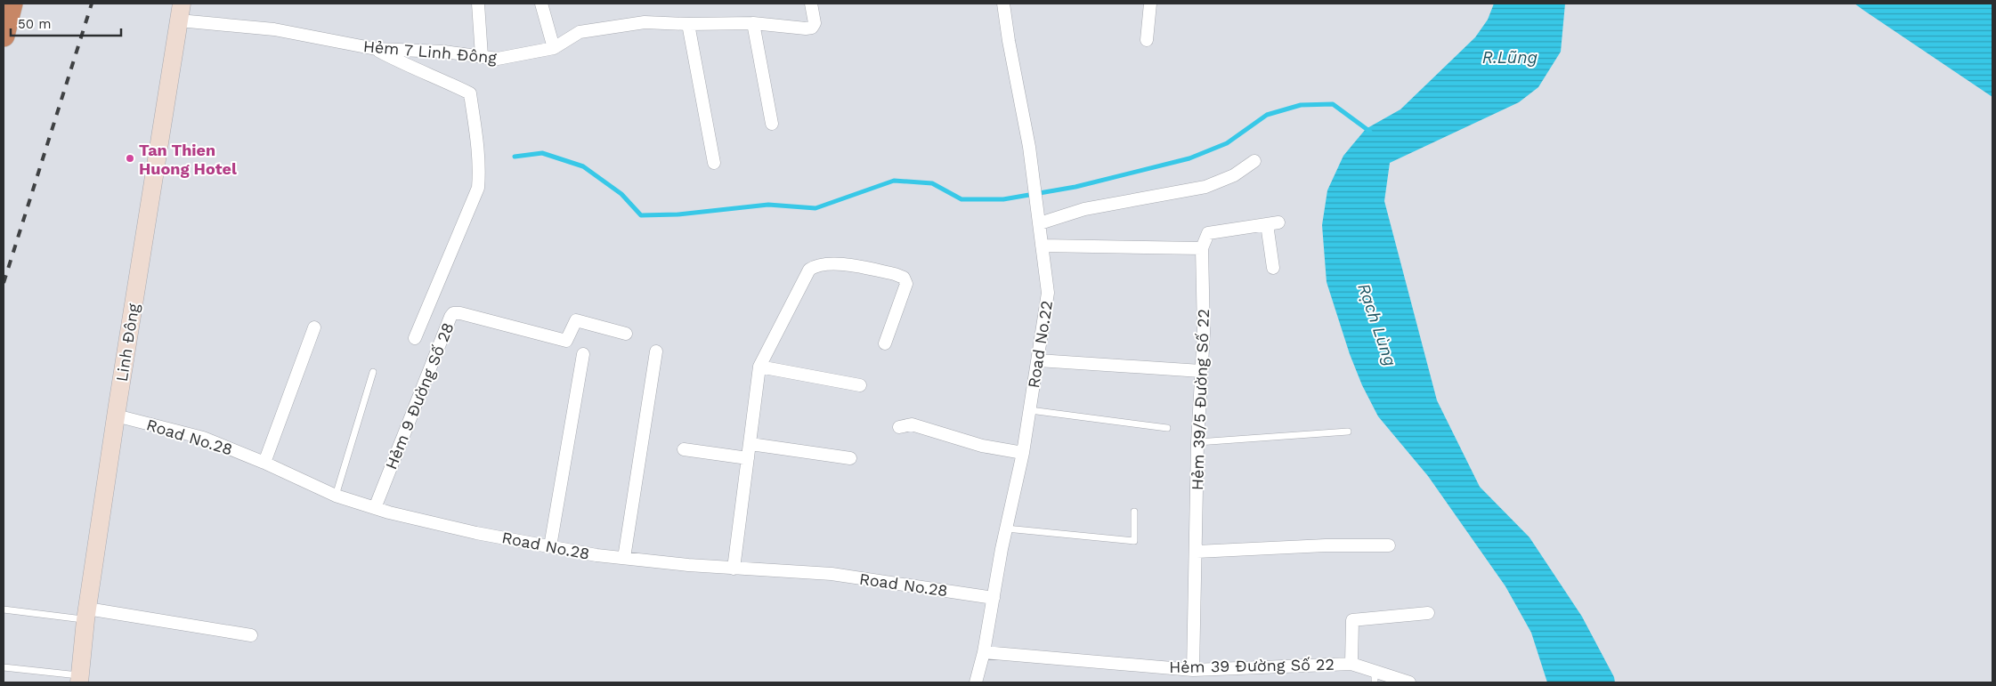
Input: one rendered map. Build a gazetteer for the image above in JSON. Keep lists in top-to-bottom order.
{
  "streets": {
    "street": [
      "Hẻm 7 Linh Đông",
      "Linh Đông",
      "Road No.22",
      "Hẻm 9 Đường Số 28",
      "Hẻm 39/5 Đường Số 22",
      "Road No.28",
      "Hẻm 39 Đường Số 22"
    ]
  },
  "crossings": [
    ["Hẻm 7 Linh Đông", "Linh Đông"],
    ["Linh Đông", "Road No.28"],
    ["Road No.22", "Road No.28"],
    ["Road No.22", "Hẻm 39 Đường Số 22"],
    ["Hẻm 9 Đường Số 28", "Road No.28"],
    ["Hẻm 39/5 Đường Số 22", "Hẻm 39 Đường Số 22"]
  ],
  "water": ["R.Lũng", "Rạch Lùng"],
  "places": ["Tan Thien Huong Hotel"],
  "scale_bar": "50 m"
}
